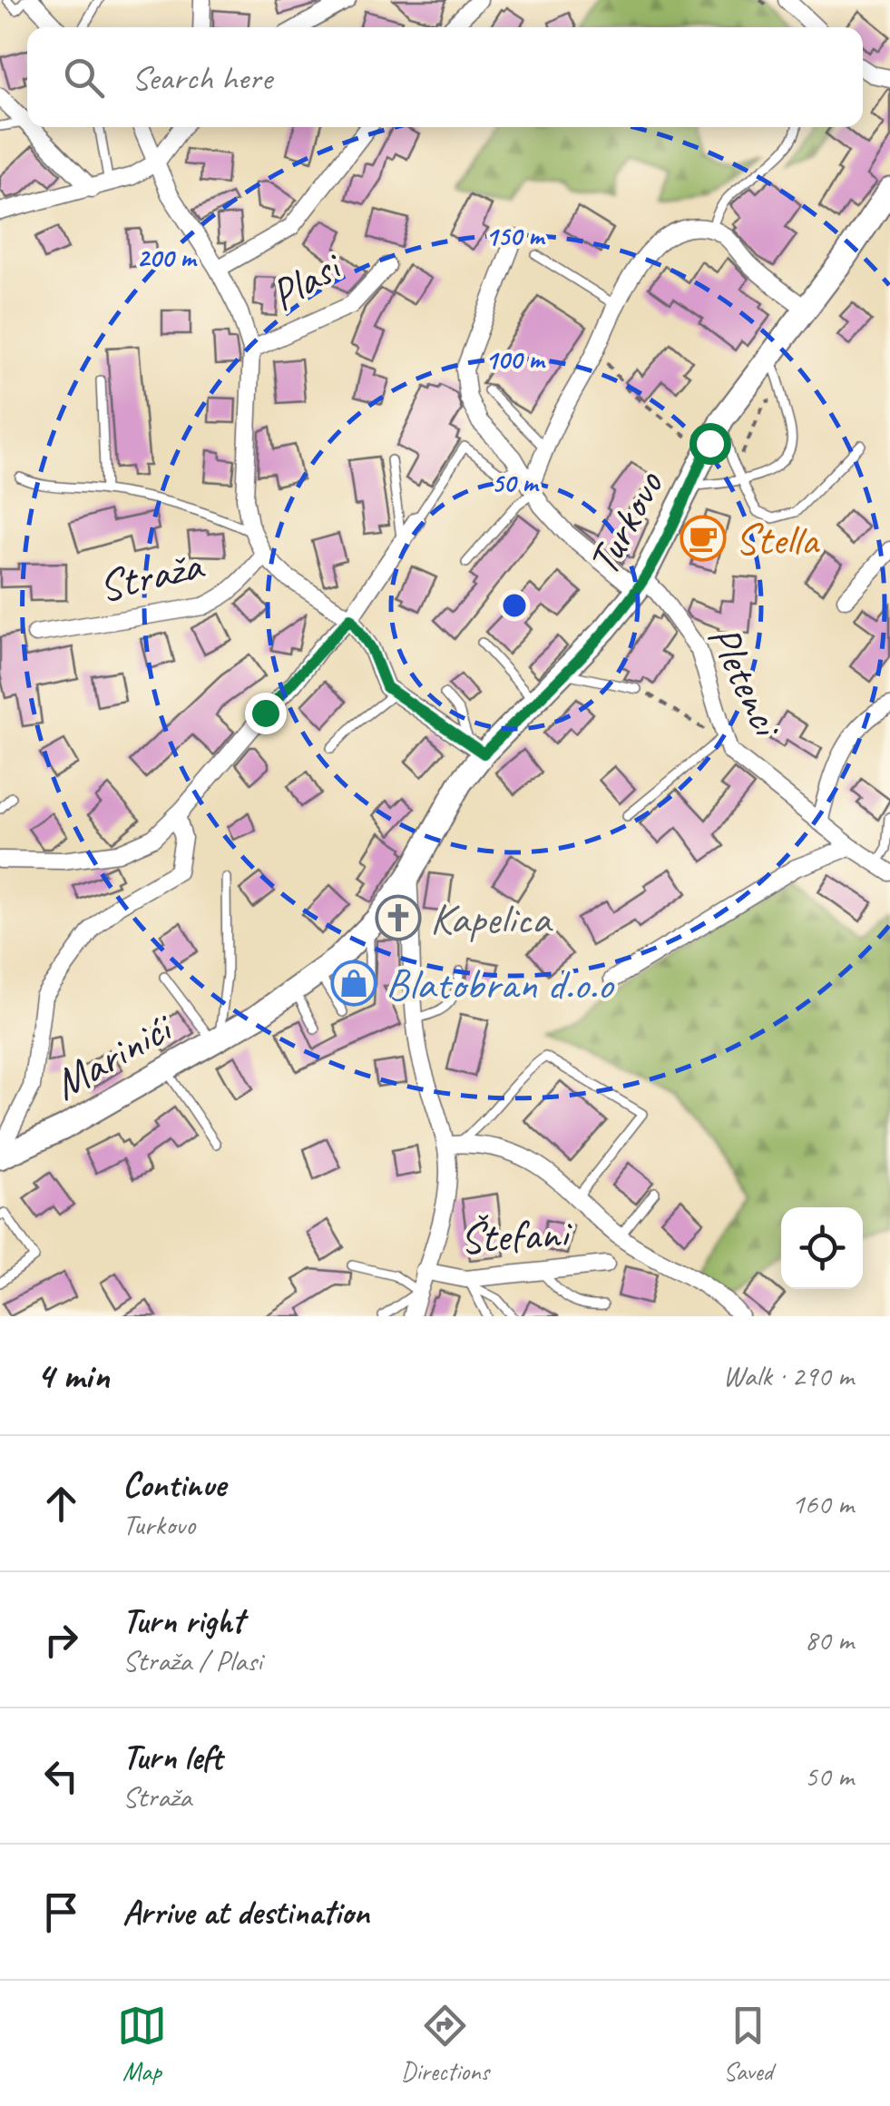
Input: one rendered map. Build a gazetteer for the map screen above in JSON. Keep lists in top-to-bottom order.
{
  "streets": {
    "main road": ["Turkovo", "Marinići"],
    "street": [
      "Plasi",
      "Straža",
      "Pletenci",
      "Štefani"
    ]
  },
  "crossings": [
    ["Turkovo", "Pletenci"],
    ["Turkovo", "Marinići"]
  ],
  "places": {
    "cafe": ["Stella"],
    "church": ["Kapelica"],
    "shop": ["Blatobran d.o.o"]
  },
  "page": {
    "search": "Search here",
    "heading": ["4 min", "Walk · 290 m"],
    "list": [
      ["Continue", "Turkovo", "160 m"],
      ["Turn right", "Straža / Plasi", "80 m"],
      ["Turn left", "Straža", "50 m"],
      "Arrive at destination"
    ],
    "nav": ["Map", "Directions", "Saved"]
  },
  "rings": [
    "150 m",
    "200 m",
    "100 m",
    "50 m"
  ]
}
